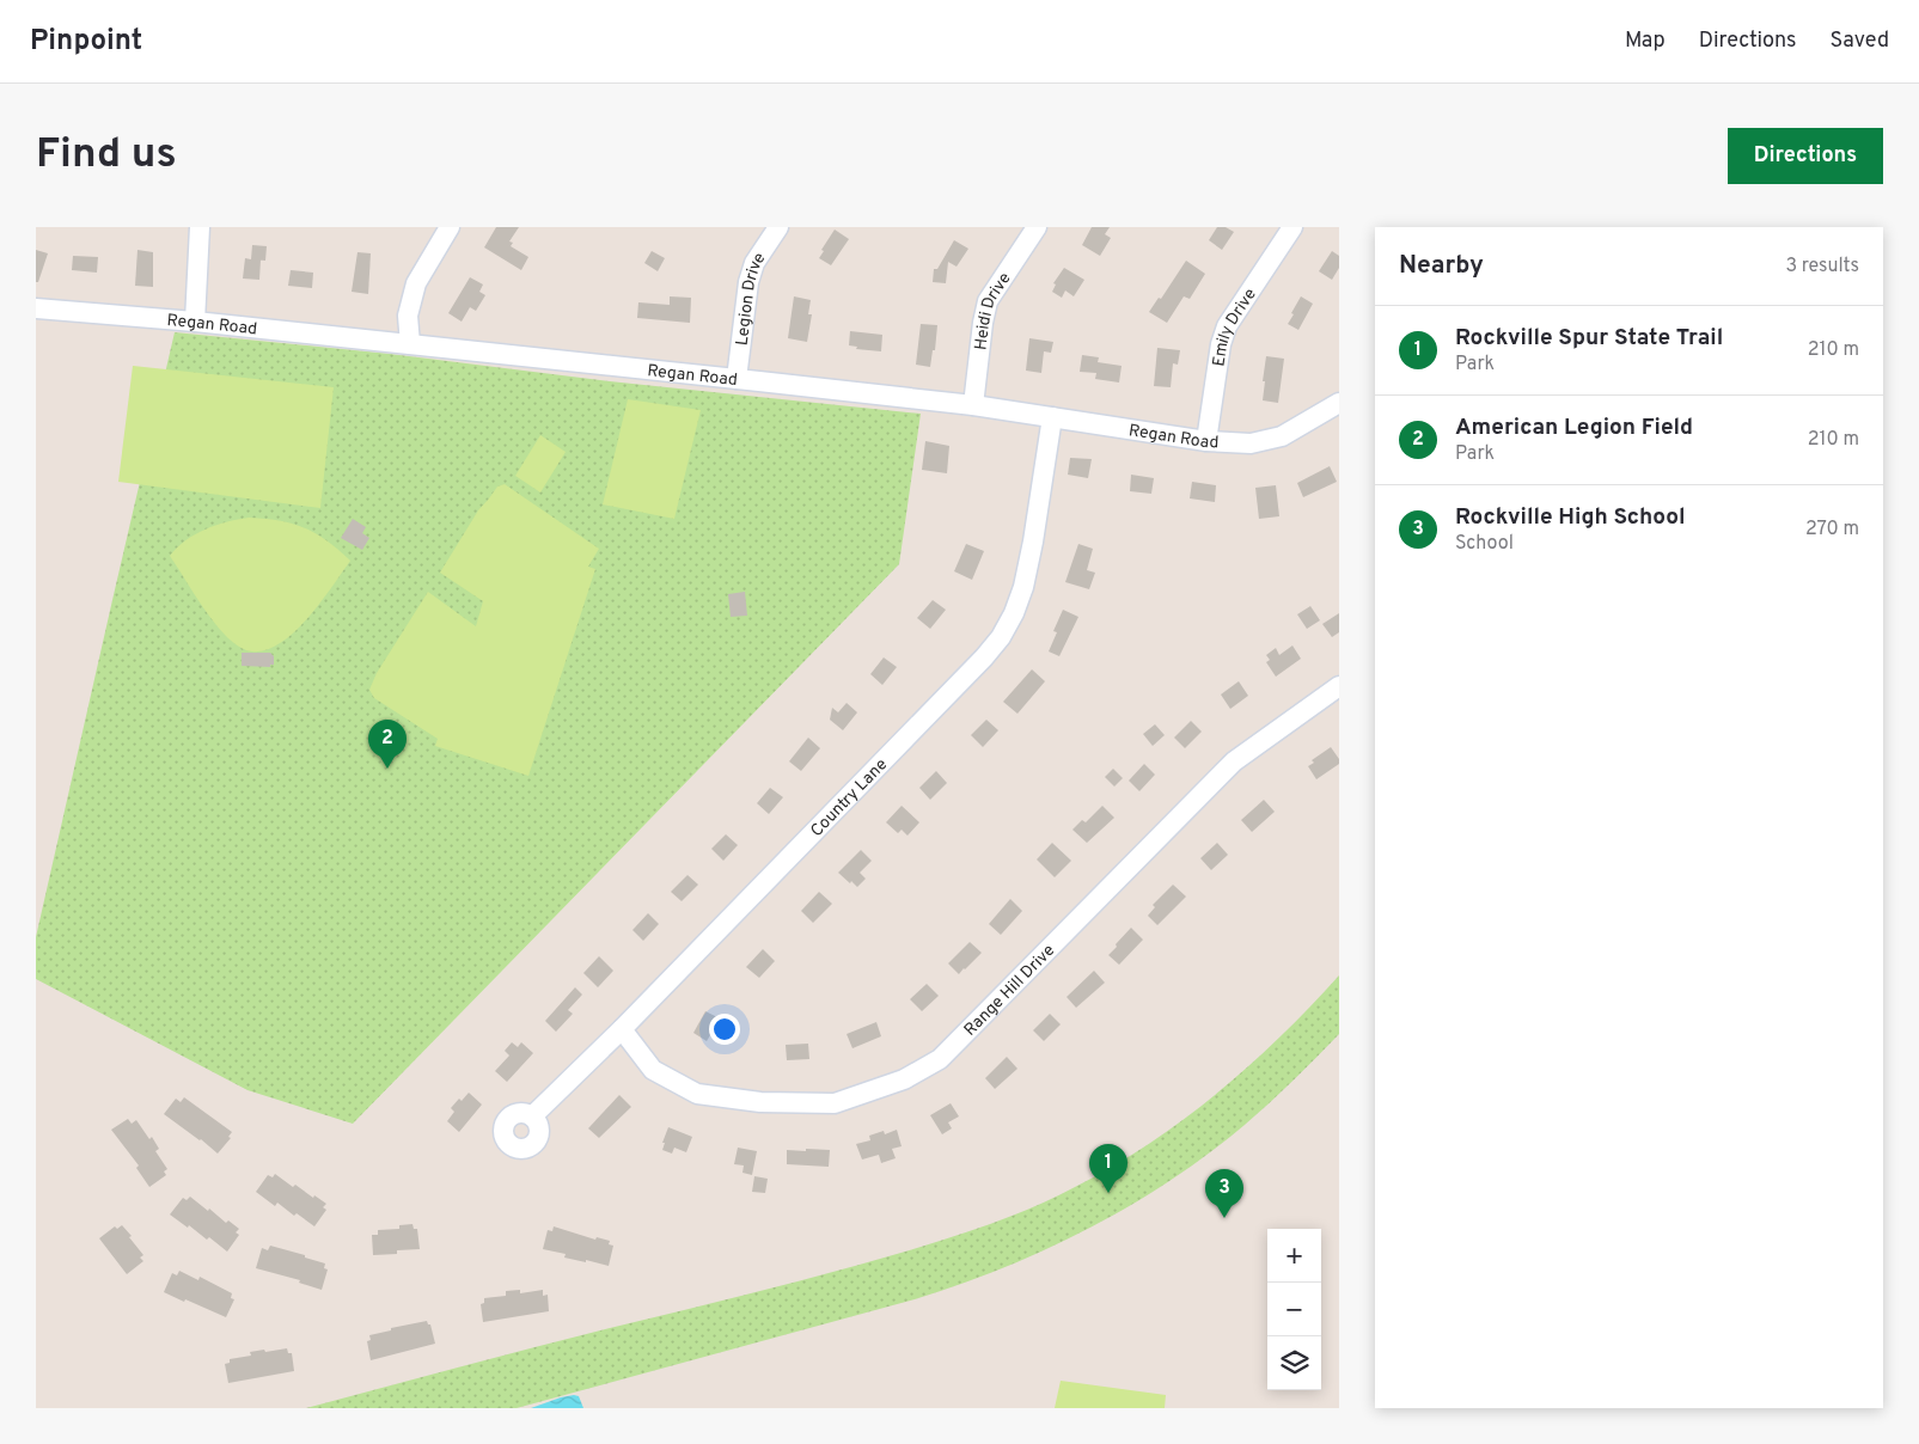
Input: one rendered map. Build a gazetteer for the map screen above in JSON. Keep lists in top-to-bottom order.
{
  "streets": {
    "street": [
      "Legion Drive",
      "Heidi Drive",
      "Regan Road",
      "Emily Drive",
      "Country Lane",
      "Range Hill Drive"
    ]
  },
  "crossings": [
    ["Legion Drive", "Regan Road"],
    ["Heidi Drive", "Regan Road"],
    ["Regan Road", "Emily Drive"],
    ["Regan Road", "Country Lane"],
    ["Country Lane", "Range Hill Drive"]
  ],
  "page": {
    "header": "Pinpoint",
    "nav": ["Map", "Directions", "Saved"],
    "buttons": "Directions",
    "title": "Find us",
    "heading": ["Nearby", "3 results"],
    "list": [
      {
        "mark": "1",
        "name": "Rockville Spur State Trail",
        "note": "Park",
        "value": "210 m"
      },
      {
        "mark": "2",
        "name": "American Legion Field",
        "note": "Park",
        "value": "210 m"
      },
      {
        "mark": "3",
        "name": "Rockville High School",
        "note": "School",
        "value": "270 m"
      }
    ],
    "pins": ["2", "1", "3"],
    "map_buttons": ["+", "−"]
  }
}
